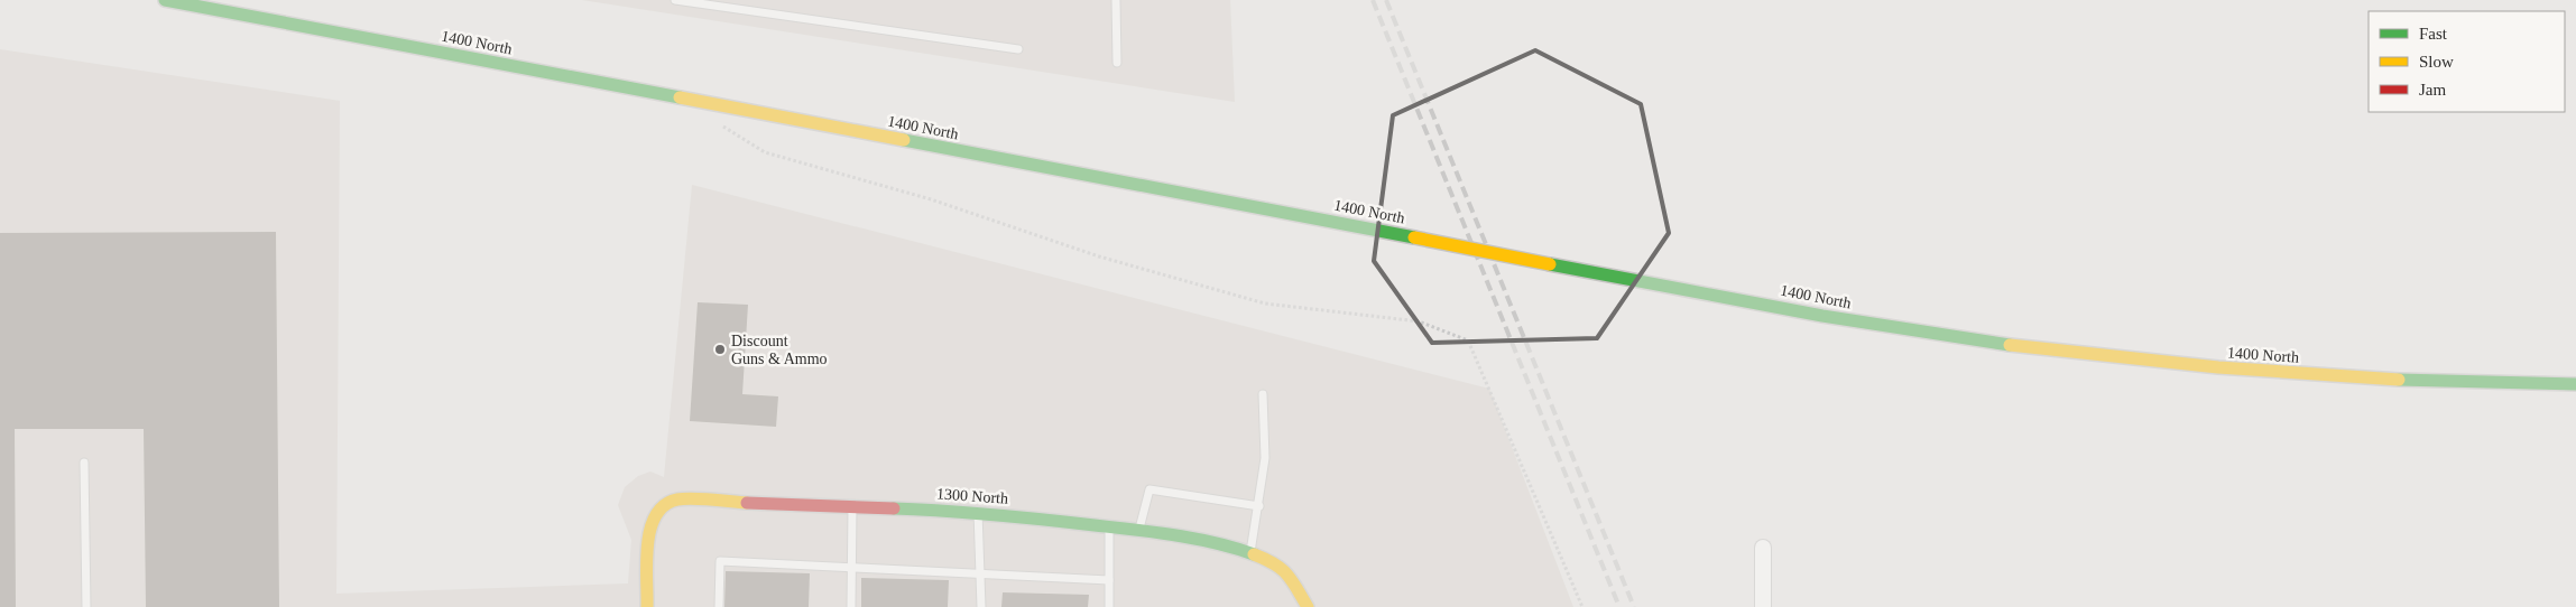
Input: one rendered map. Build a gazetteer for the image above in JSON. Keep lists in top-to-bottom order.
{
  "streets": {
    "main road": ["1400 North", "1300 North"]
  },
  "places": ["Discount Guns & Ammo"],
  "legend": ["Fast", "Slow", "Jam"]
}
